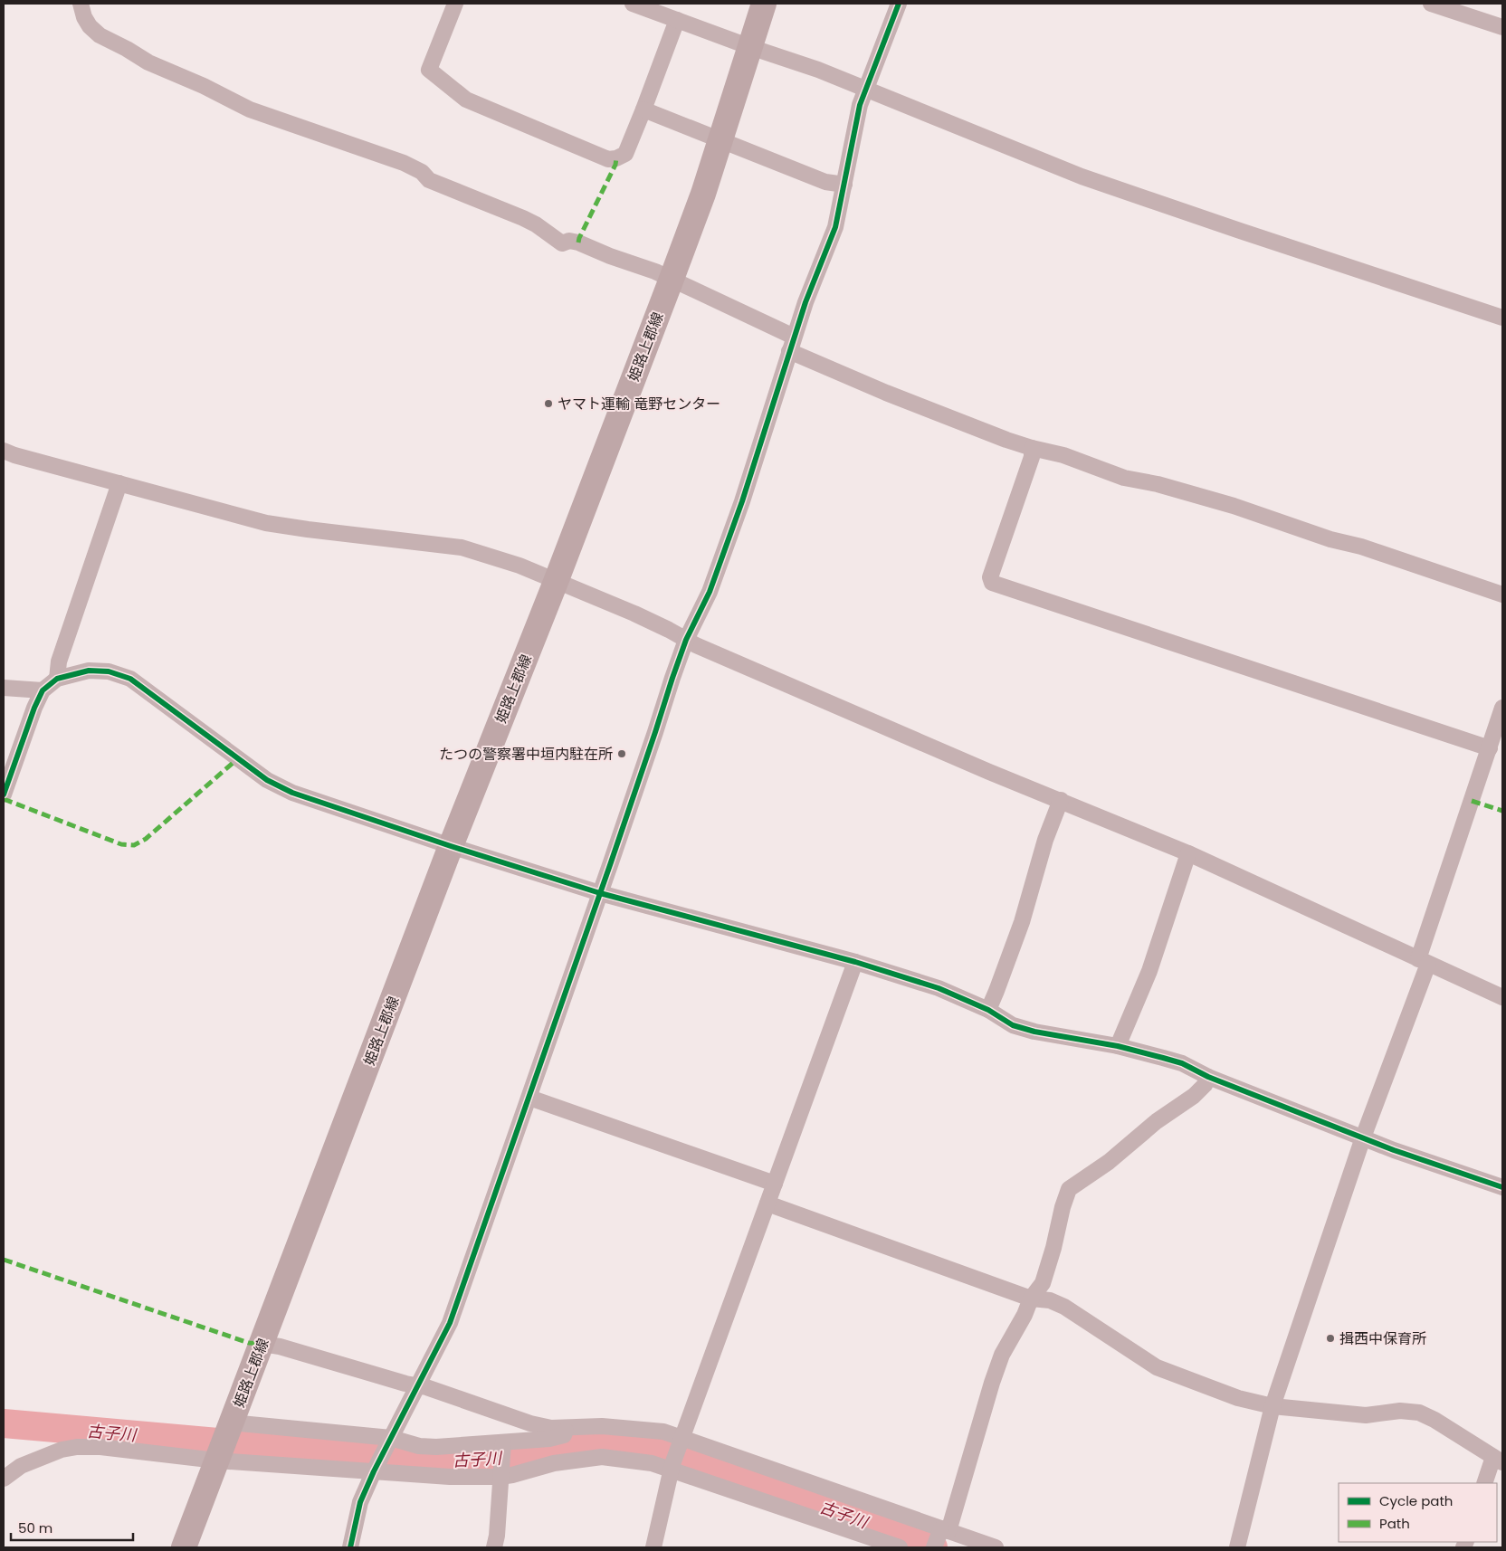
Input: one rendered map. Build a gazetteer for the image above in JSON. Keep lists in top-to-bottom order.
{
  "streets": {
    "main road": ["姫路上郡線"]
  },
  "water": ["古子川"],
  "places": ["ヤマト運輸 竜野センター", "たつの警察署中垣内駐在所", "揖西中保育所"],
  "legend": ["Cycle path", "Path"],
  "scale_bar": "50 m"
}
